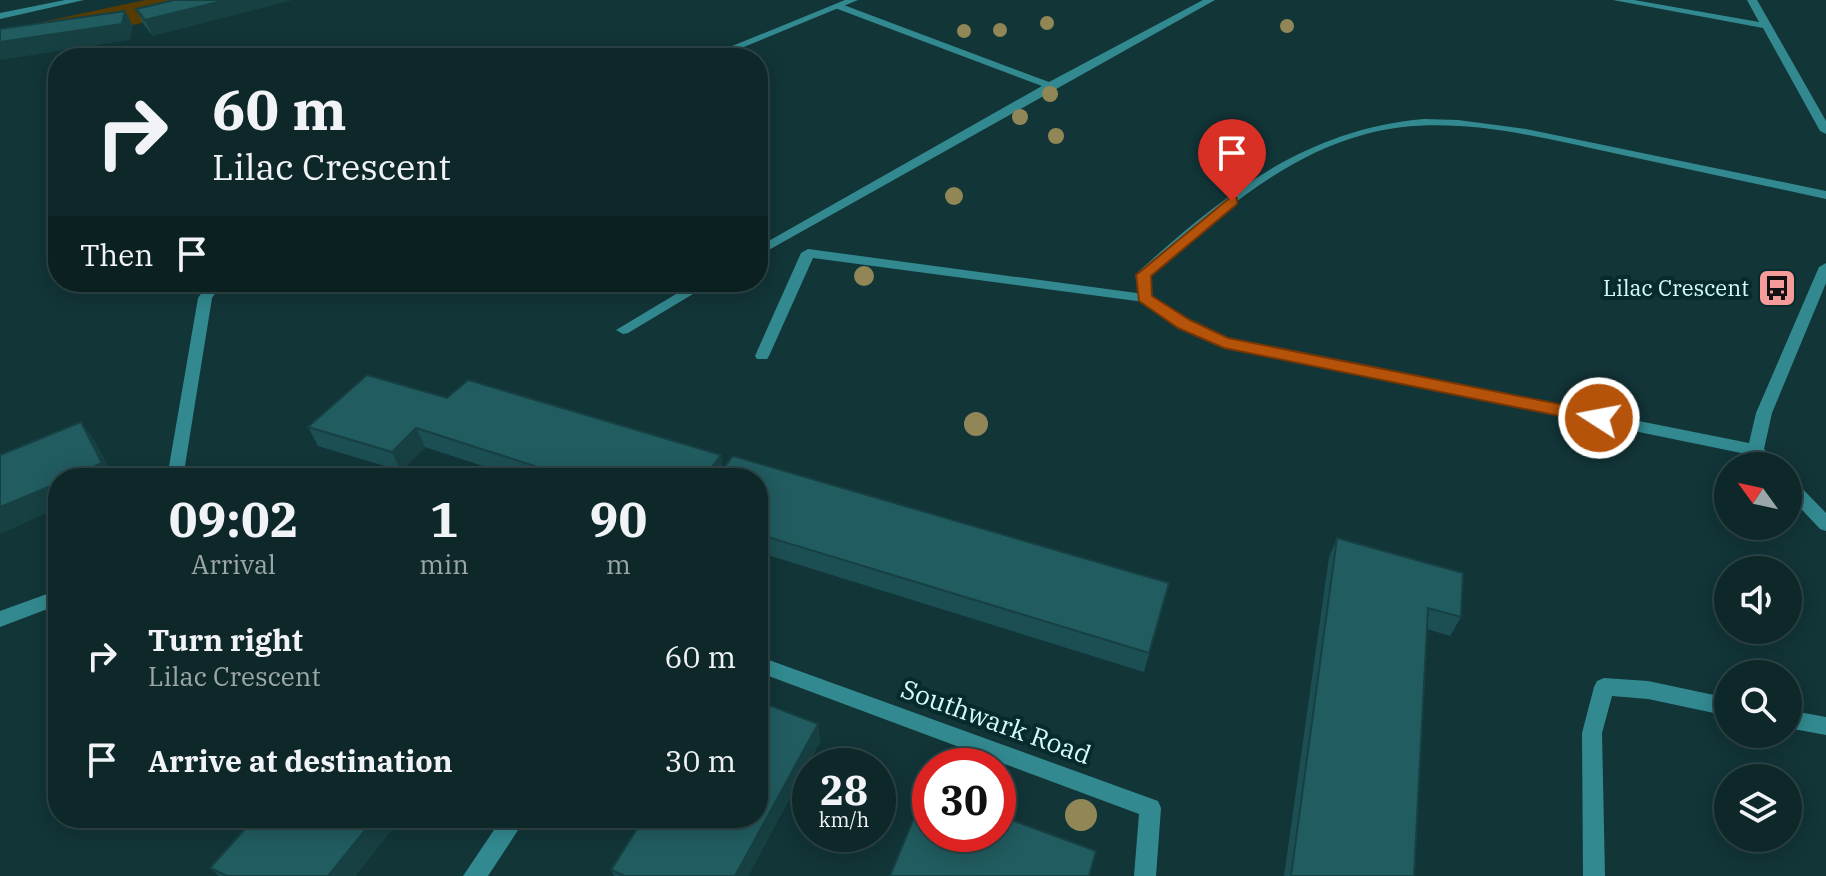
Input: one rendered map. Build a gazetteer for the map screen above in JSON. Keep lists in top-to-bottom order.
{
  "streets": {
    "street": ["Southwark Road"]
  },
  "places": {
    "bus stop": ["Lilac Crescent"]
  },
  "north": "top left",
  "page": {
    "turn": ["60 m", "Lilac Crescent"],
    "then": "Then",
    "eta": [
      "09:02",
      "Arrival",
      "1",
      "min",
      "90",
      "m"
    ],
    "list": [
      {
        "name": "Turn right",
        "note": "Lilac Crescent",
        "value": "60 m"
      },
      {
        "name": "Arrive at destination",
        "value": "30 m"
      }
    ],
    "speed": "28 km/h",
    "limit": "30"
  }
}
